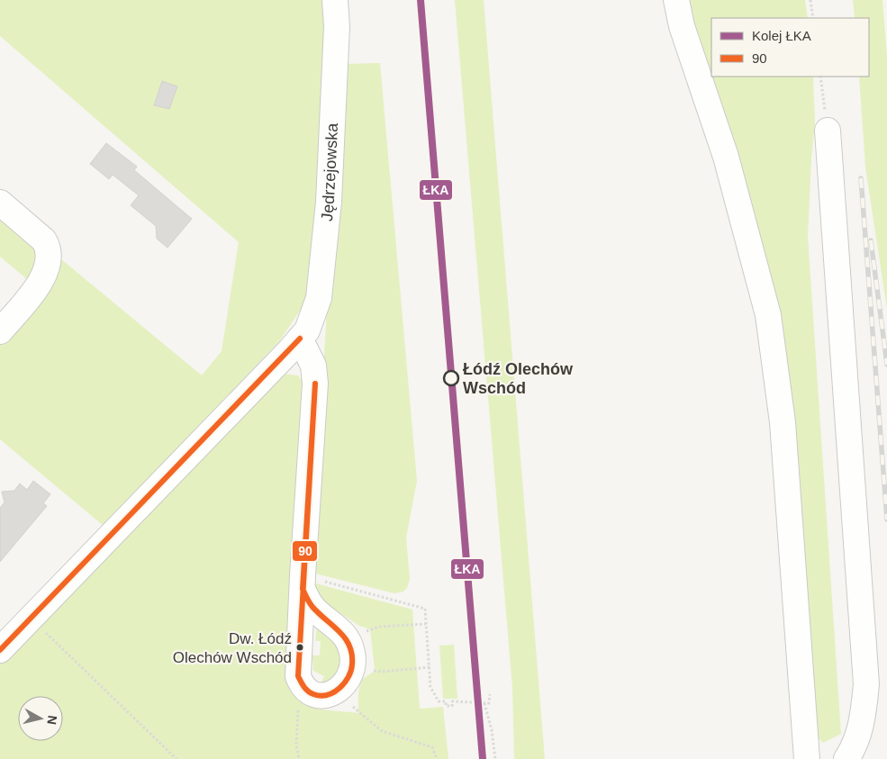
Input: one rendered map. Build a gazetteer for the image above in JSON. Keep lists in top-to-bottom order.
{
  "streets": {
    "street": ["Jędrzejowska"]
  },
  "places": ["Łódź Olechów Wschód", "Dw. Łódź Olechów Wschód"],
  "lines": ["rail line ŁKA", "transit line 90"],
  "legend": ["Kolej ŁKA", "90"],
  "north": "right"
}
